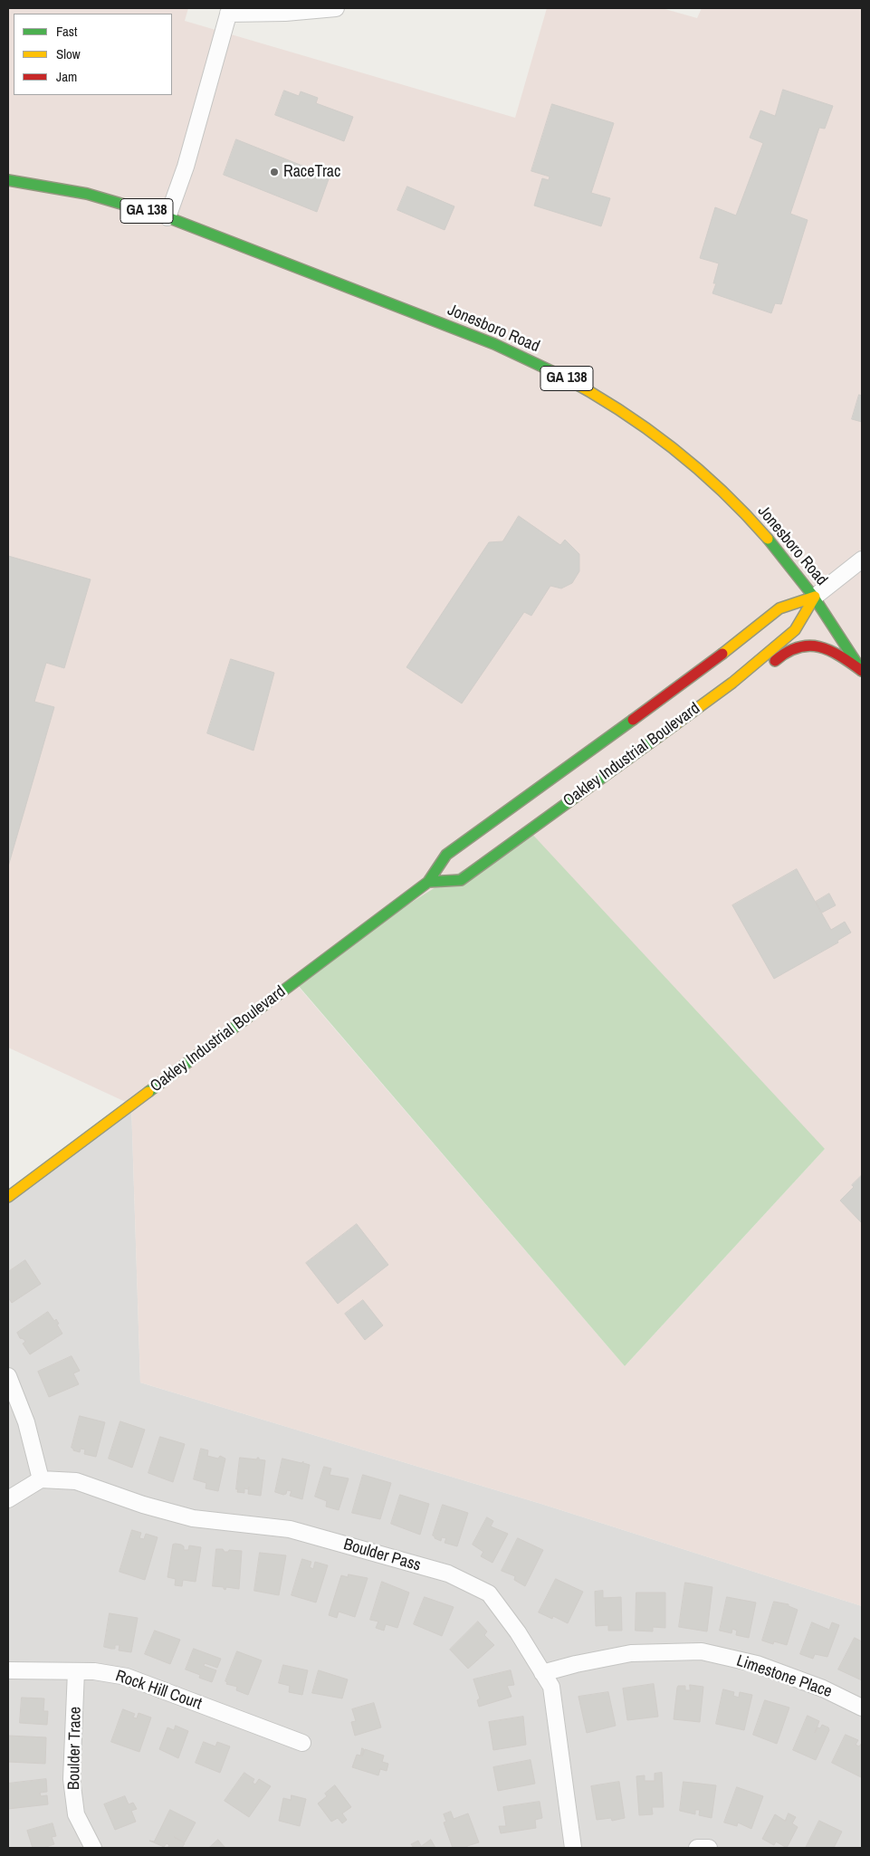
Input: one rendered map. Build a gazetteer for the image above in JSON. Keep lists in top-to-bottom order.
{
  "streets": {
    "main road": ["GA 138", "Jonesboro Road", "Oakley Industrial Boulevard"],
    "street": [
      "Boulder Pass",
      "Limestone Place",
      "Rock Hill Court",
      "Boulder Trace"
    ]
  },
  "crossings": [
    ["Jonesboro Road", "Oakley Industrial Boulevard"],
    ["Boulder Pass", "Limestone Place"],
    ["Rock Hill Court", "Boulder Trace"]
  ],
  "places": ["RaceTrac"],
  "legend": ["Fast", "Slow", "Jam"]
}
